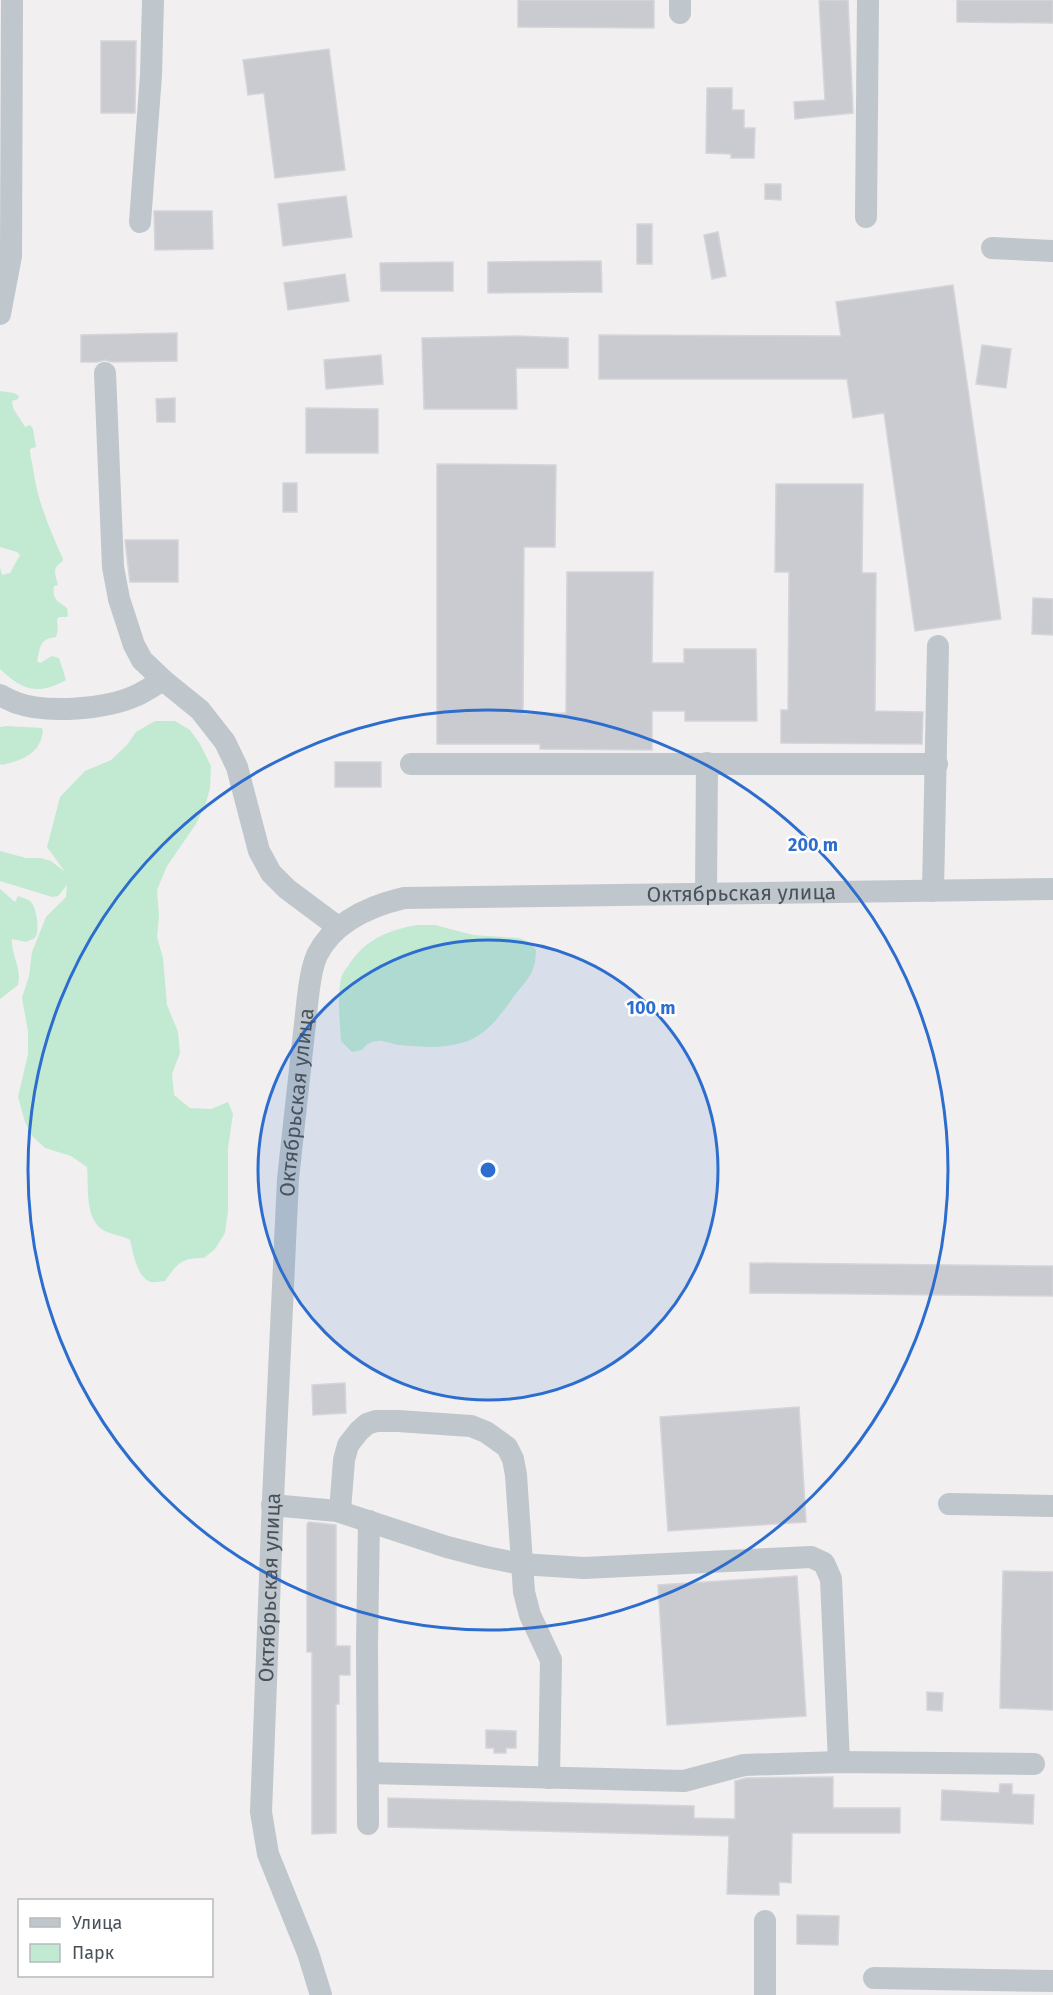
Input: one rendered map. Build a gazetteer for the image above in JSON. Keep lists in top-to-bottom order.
{
  "streets": {
    "street": ["Октябрьская улица"]
  },
  "legend": ["Улица", "Парк"],
  "rings": ["200 m", "100 m"]
}
